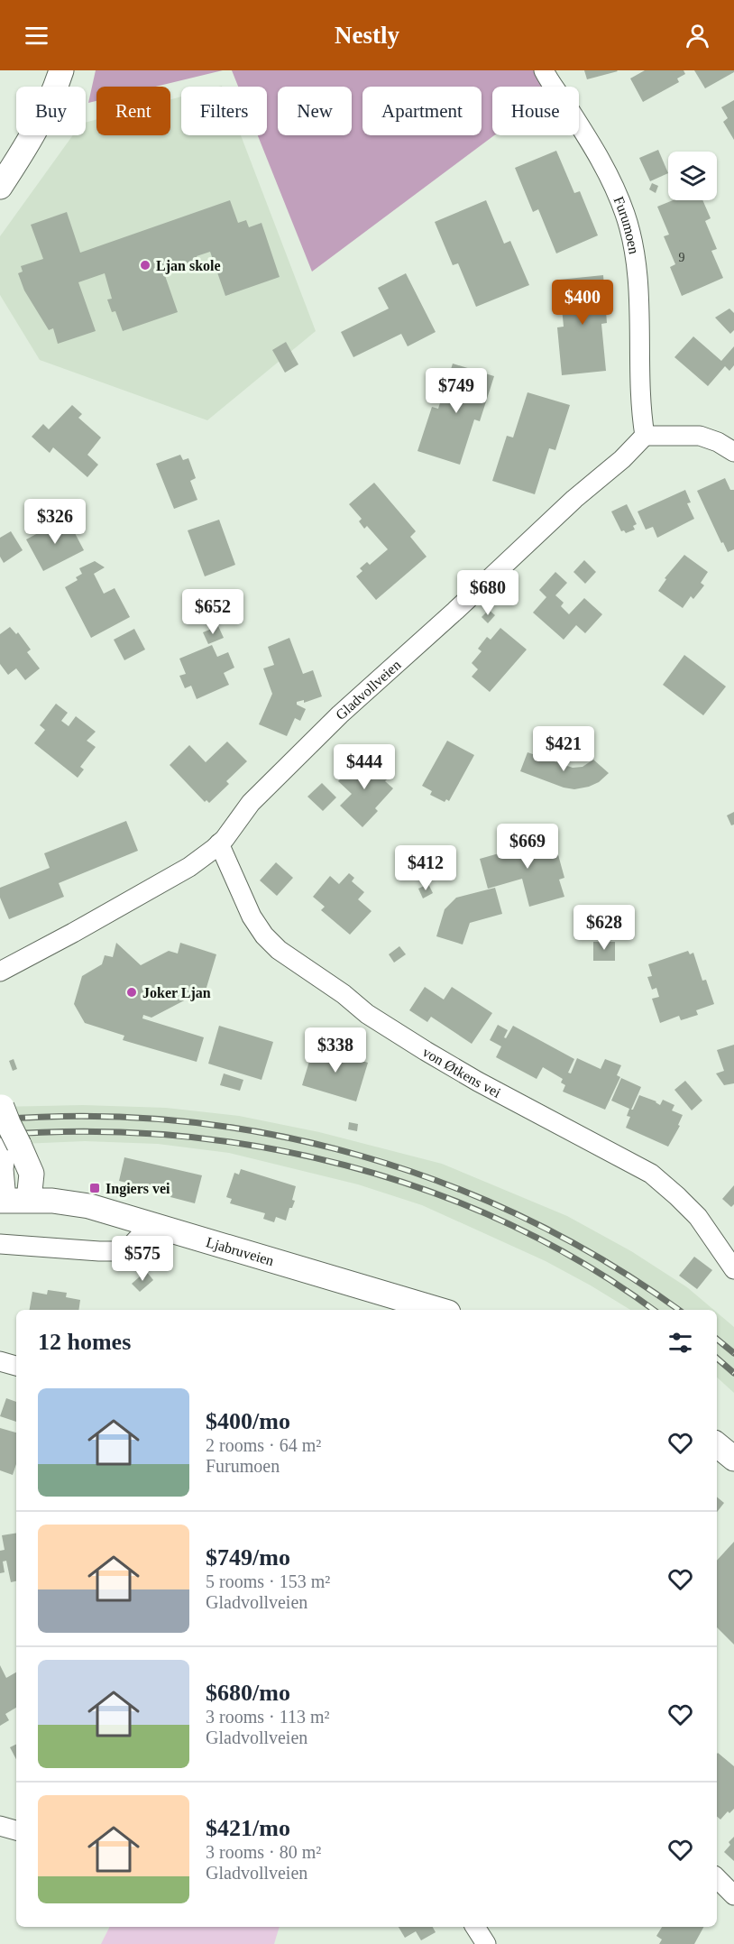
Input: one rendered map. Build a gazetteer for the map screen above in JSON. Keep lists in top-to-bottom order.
{
  "streets": {
    "street": [
      "Furumoen",
      "Gladvollveien",
      "von Øtkens vei",
      "Ljabruveien"
    ]
  },
  "crossings": [
    ["Furumoen", "Gladvollveien"],
    ["Gladvollveien", "von Øtkens vei"]
  ],
  "places": {
    "other": ["Ljan skole", "Joker Ljan"],
    "transit": ["Ingiers vei"]
  },
  "house_numbers": ["9"],
  "page": {
    "header": "Nestly",
    "chip": [
      "Buy",
      "Rent",
      "Filters",
      "New",
      "Apartment",
      "House"
    ],
    "price": [
      "$400",
      "$749",
      "$326",
      "$680",
      "$652",
      "$421",
      "$444",
      "$669",
      "$412",
      "$628",
      "$338",
      "$575"
    ],
    "heading": "12 homes",
    "list": [
      {
        "name": "$400/mo",
        "note": "2 rooms · 64 m² · Furumoen"
      },
      {
        "name": "$749/mo",
        "note": "5 rooms · 153 m² · Gladvollveien"
      },
      {
        "name": "$680/mo",
        "note": "3 rooms · 113 m² · Gladvollveien"
      },
      {
        "name": "$421/mo",
        "note": "3 rooms · 80 m² · Gladvollveien"
      }
    ]
  }
}
